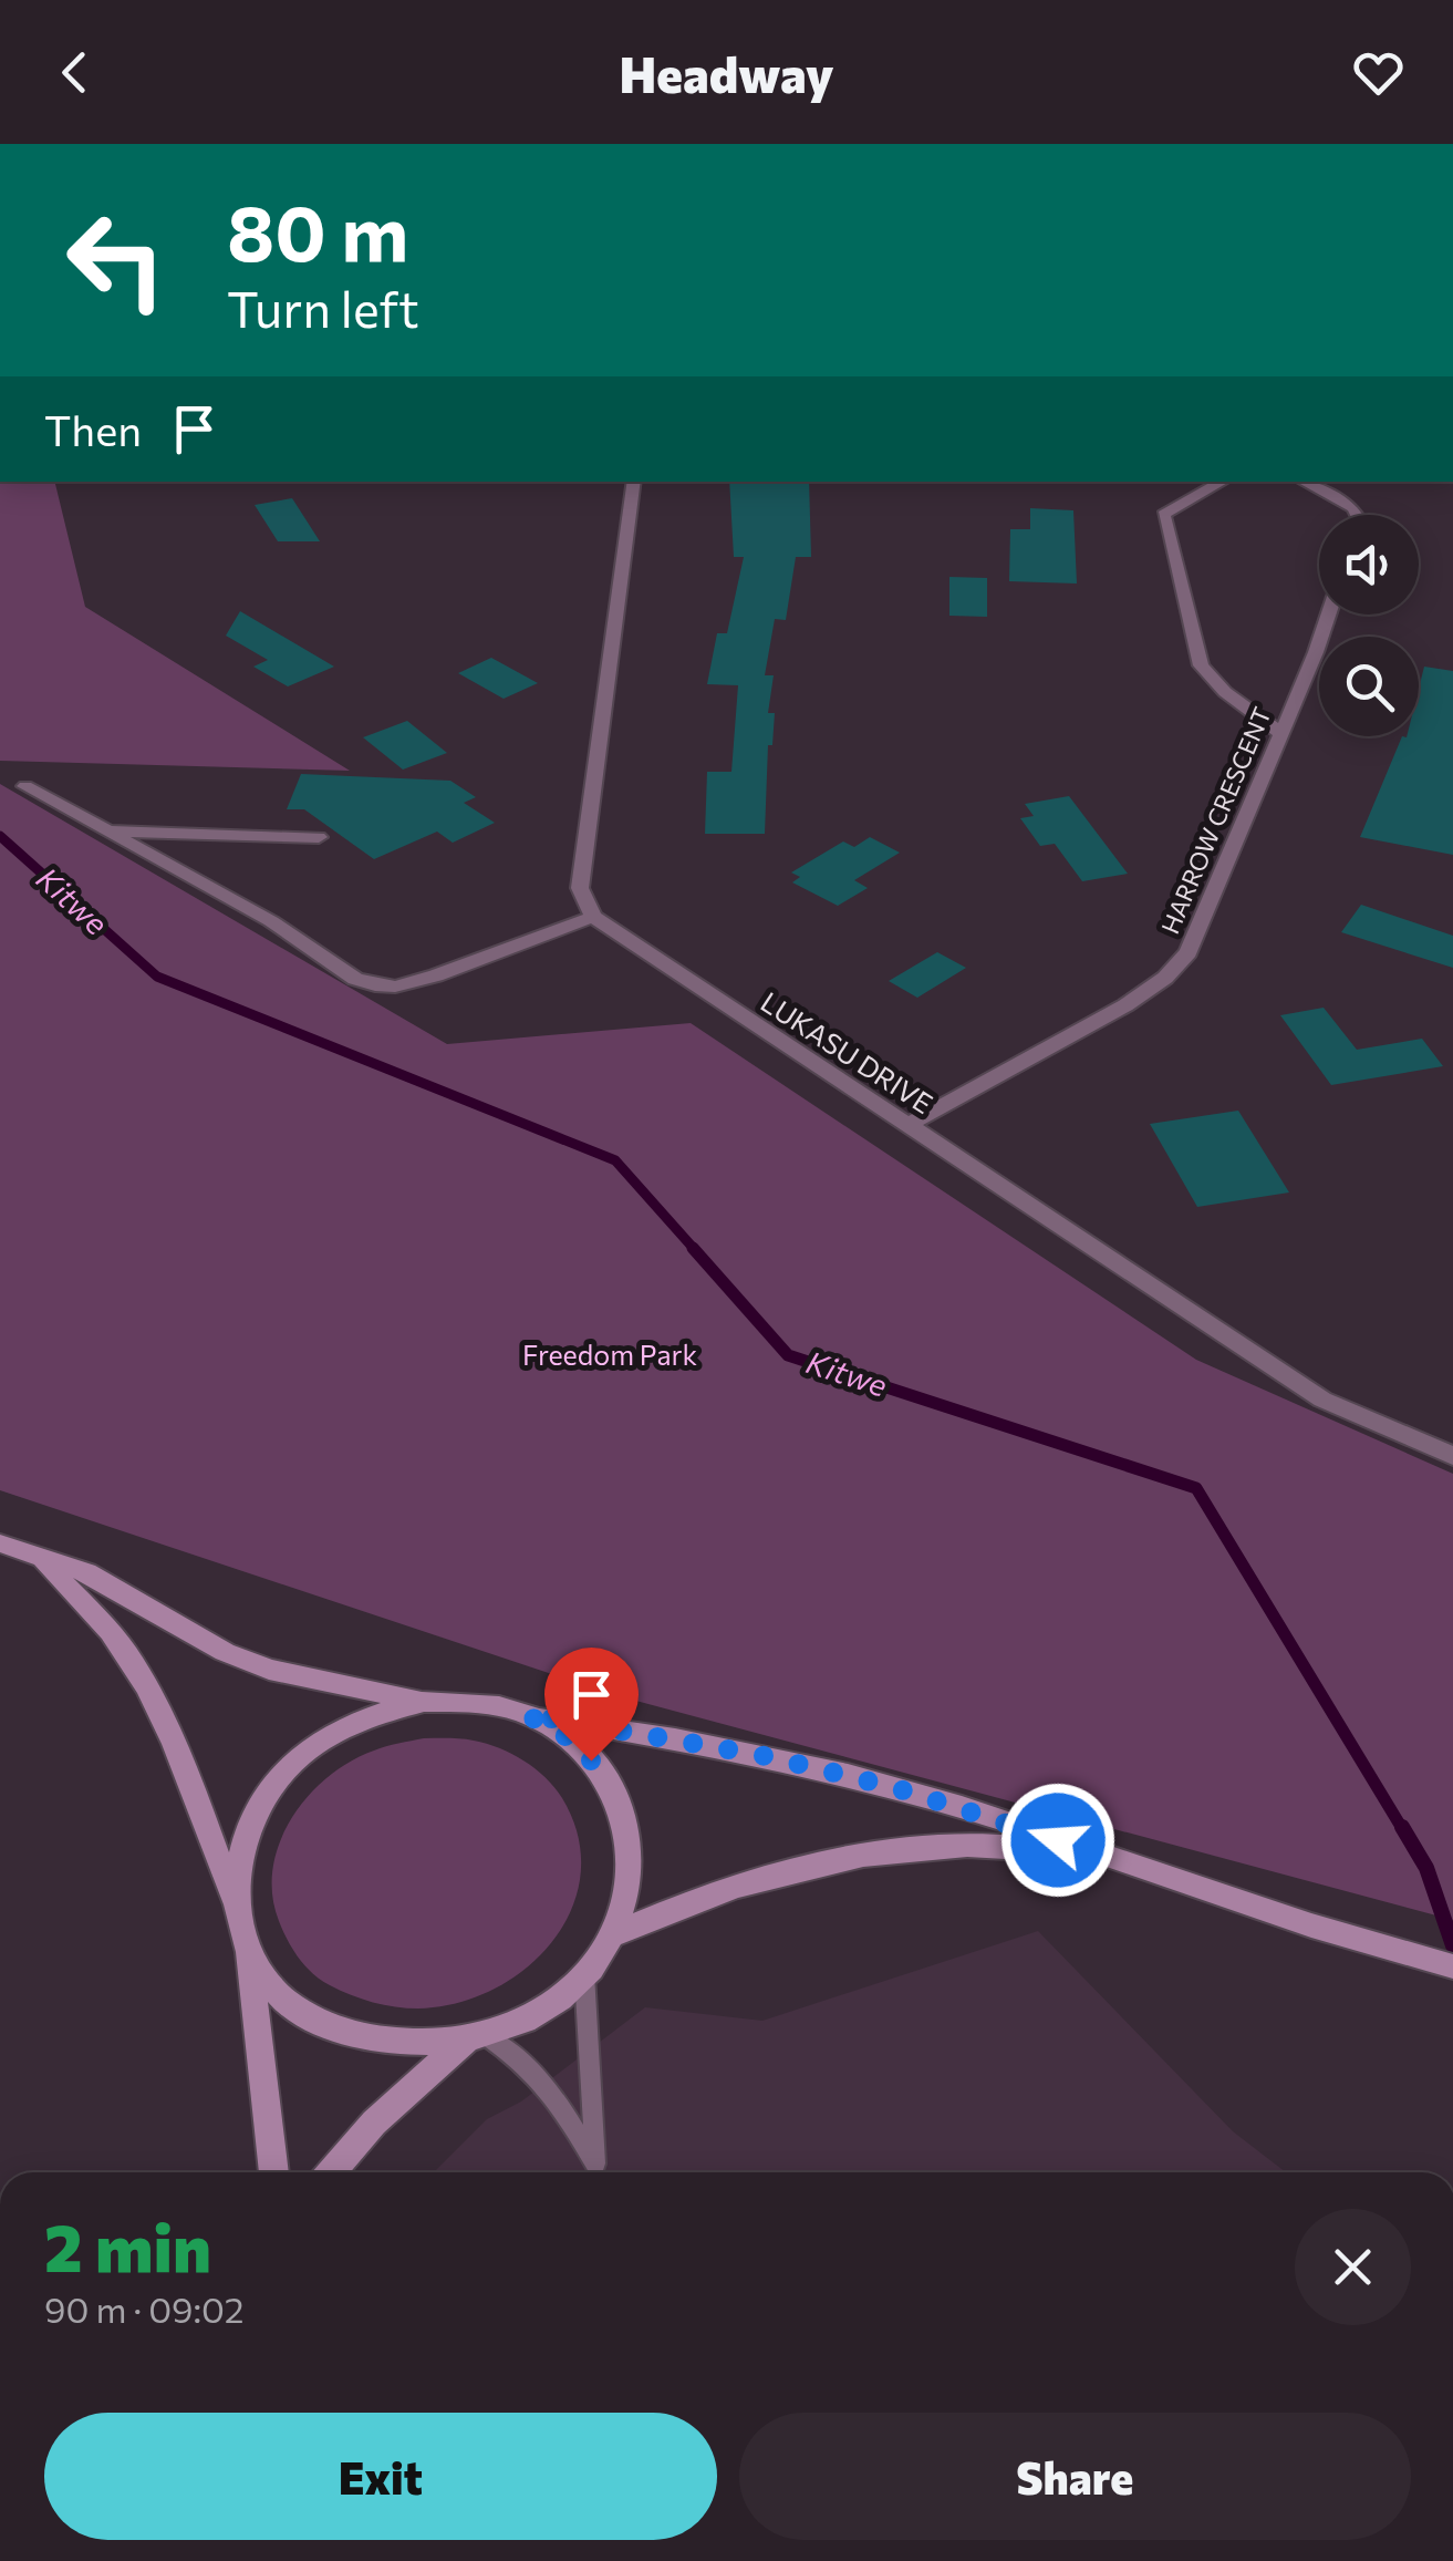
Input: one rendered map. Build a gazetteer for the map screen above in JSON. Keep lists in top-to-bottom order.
{
  "streets": {
    "street": ["HARROW CRESCENT", "LUKASU DRIVE"]
  },
  "crossings": [
    ["HARROW CRESCENT", "LUKASU DRIVE"]
  ],
  "water": ["Kitwe"],
  "parks": ["Freedom Park"],
  "page": {
    "header": "Headway",
    "turn": ["80 m", "Turn left"],
    "then": "Then",
    "heading": ["2 min", "90 m · 09:02"],
    "buttons": ["Exit", "Share"]
  }
}
